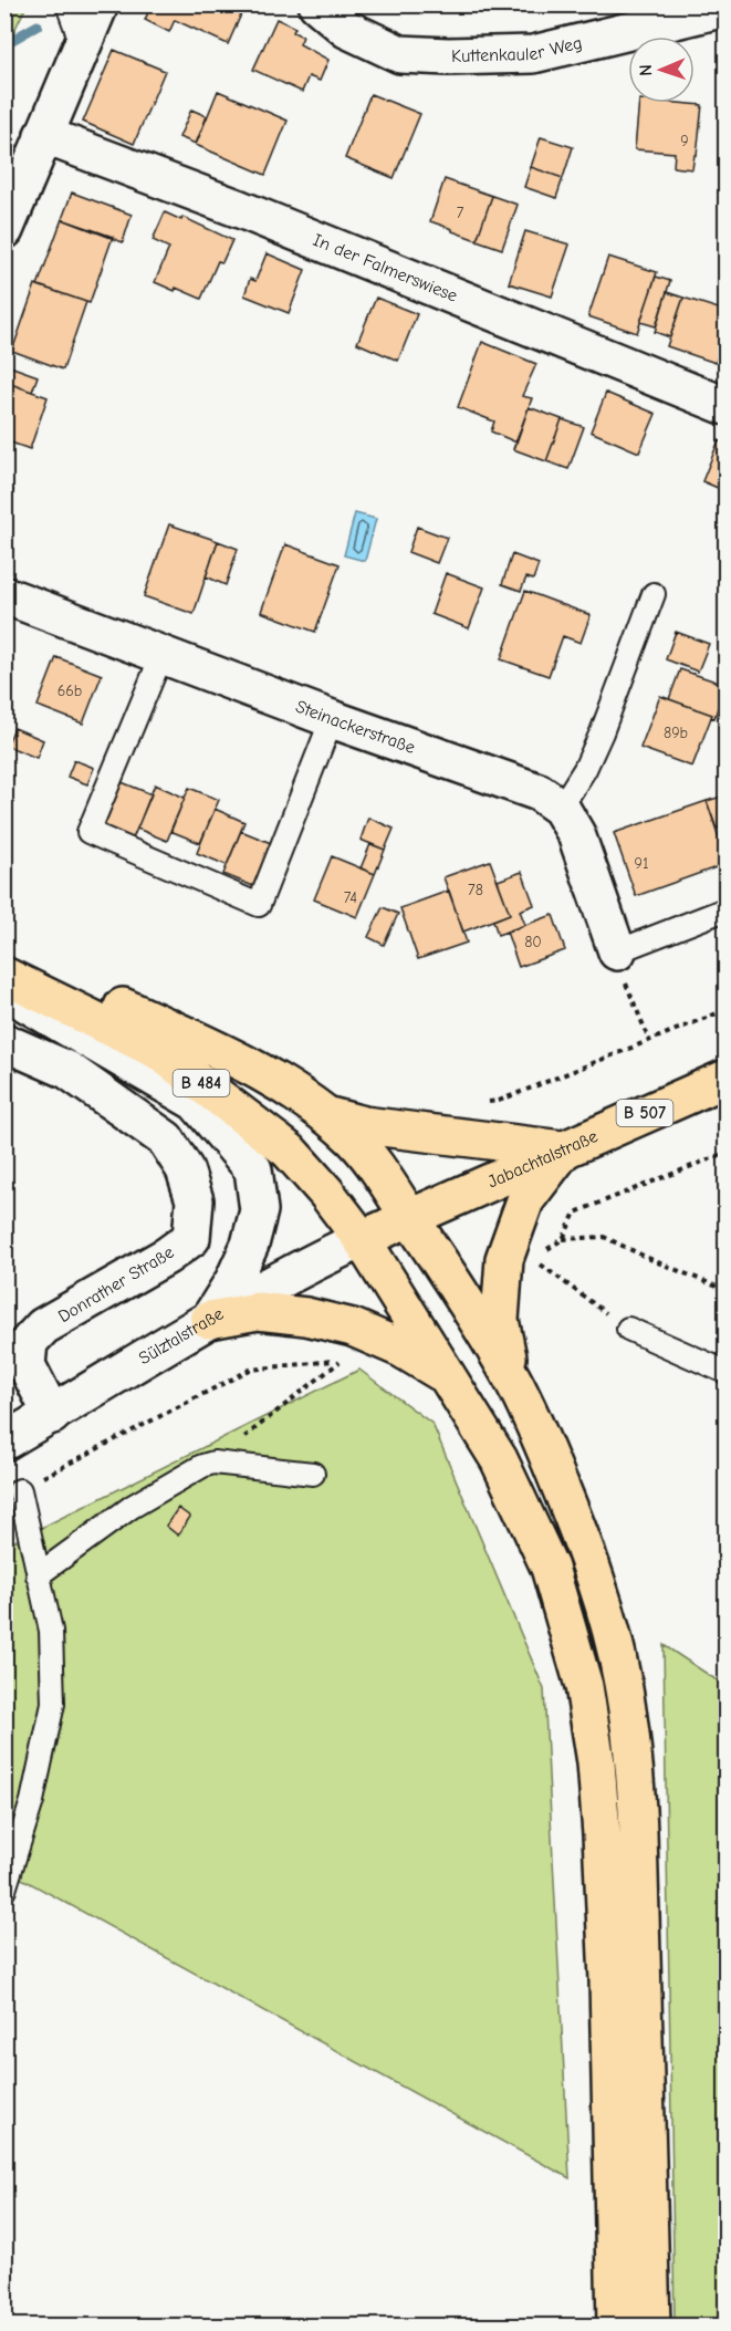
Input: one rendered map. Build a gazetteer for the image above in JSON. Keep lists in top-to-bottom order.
{
  "streets": {
    "main road": ["B 484", "B 507", "Jabachtalstraße"],
    "street": [
      "Kuttenkauler Weg",
      "In der Falmerswiese",
      "Steinackerstraße",
      "Donrather Straße",
      "Sülztalstraße"
    ]
  },
  "crossings": [
    ["B 484", "Jabachtalstraße"],
    ["B 484", "Sülztalstraße"],
    ["Jabachtalstraße", "Sülztalstraße"],
    ["Donrather Straße", "Sülztalstraße"]
  ],
  "house_numbers": [
    "9",
    "7",
    "66b",
    "89b",
    "91",
    "78",
    "74",
    "80"
  ],
  "north": "left"
}
